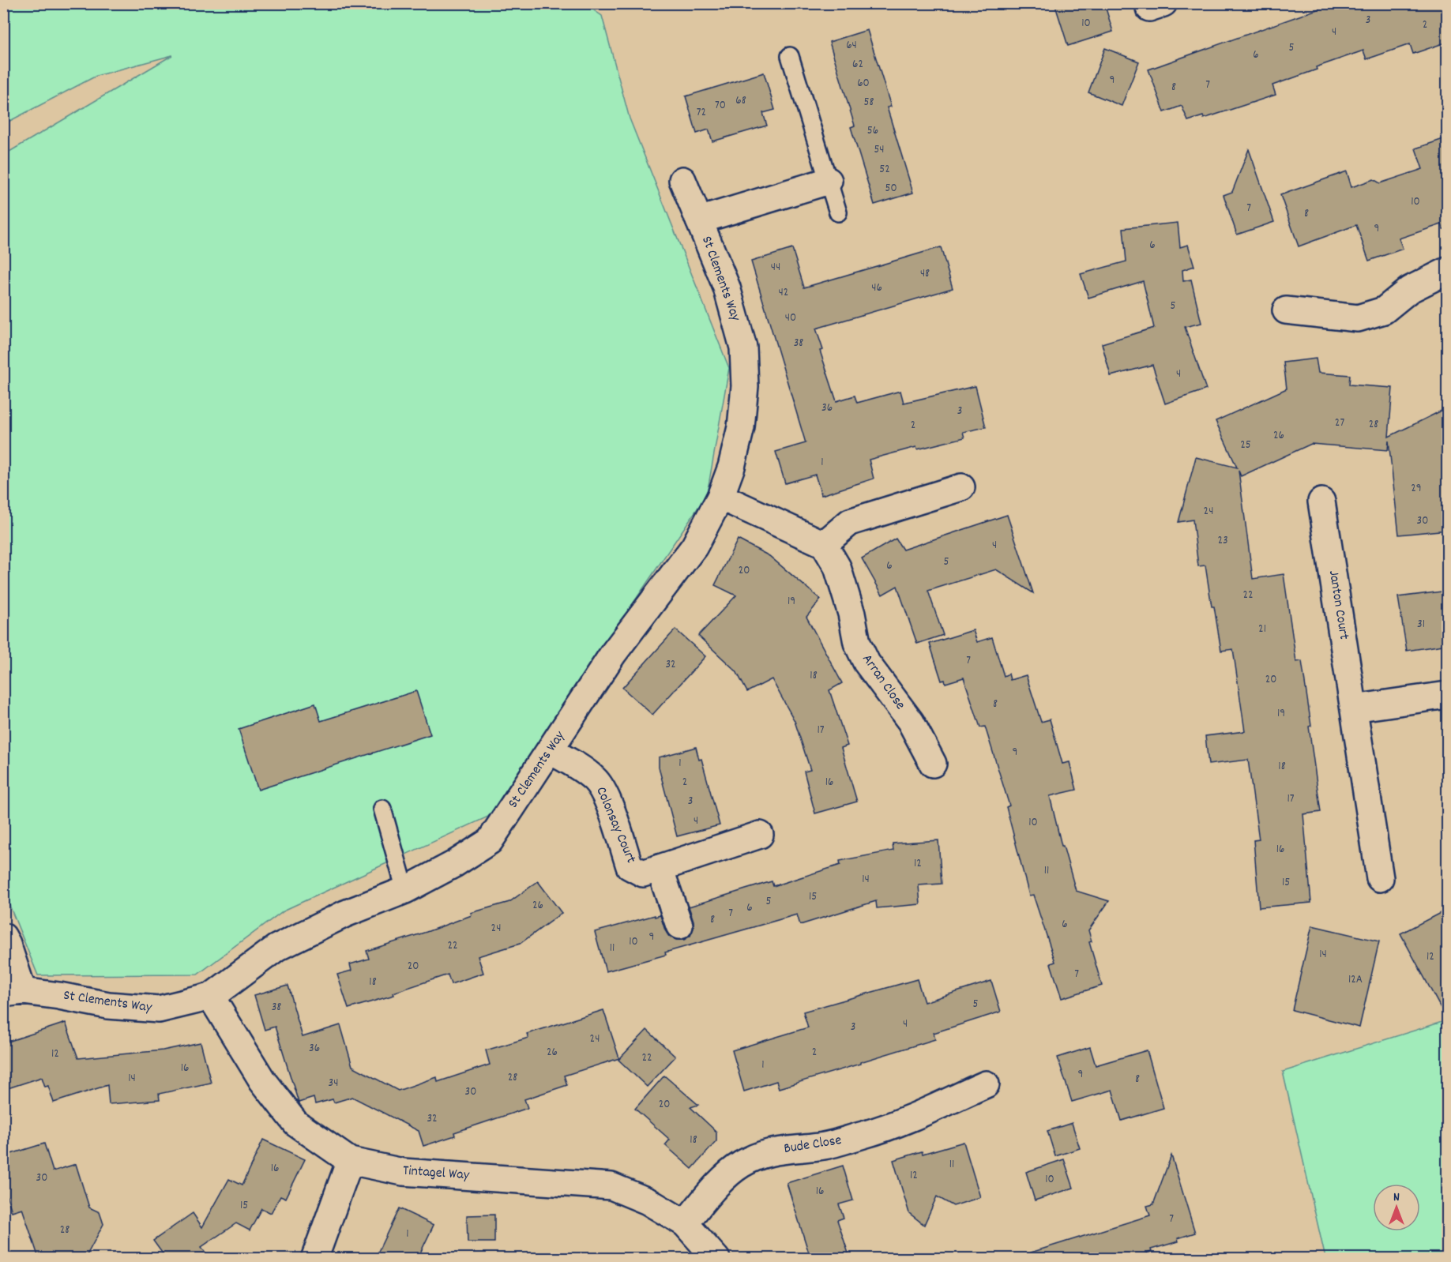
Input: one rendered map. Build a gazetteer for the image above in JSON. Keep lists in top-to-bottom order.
{
  "streets": {
    "street": [
      "St Clements Way",
      "Janton Court",
      "Arran Close",
      "Colonsay Court",
      "Bude Close",
      "Tintagel Way"
    ]
  },
  "crossings": [
    ["St Clements Way", "Colonsay Court"],
    ["St Clements Way", "Tintagel Way"],
    ["Bude Close", "Tintagel Way"]
  ],
  "house_numbers": [
    "3",
    "10",
    "2",
    "4",
    "64",
    "5",
    "6",
    "62",
    "9",
    "60",
    "7",
    "8",
    "68",
    "58",
    "70",
    "72",
    "56",
    "54",
    "52",
    "50",
    "10",
    "7",
    "8",
    "9",
    "6",
    "44",
    "48",
    "46",
    "42",
    "5",
    "40",
    "38",
    "4",
    "36",
    "3",
    "27",
    "28",
    "2",
    "26",
    "25",
    "1",
    "29",
    "24",
    "30",
    "23",
    "4",
    "5",
    "6",
    "20",
    "22",
    "19",
    "31",
    "21",
    "7",
    "32",
    "18",
    "20",
    "8",
    "19",
    "17",
    "9",
    "1",
    "18",
    "2",
    "16",
    "17",
    "3",
    "4",
    "10",
    "16",
    "12",
    "11",
    "14",
    "15",
    "15",
    "5",
    "26",
    "6",
    "7",
    "8",
    "6",
    "24",
    "9",
    "10",
    "22",
    "11",
    "14",
    "12",
    "20",
    "7",
    "12A",
    "18",
    "5",
    "38",
    "4",
    "3",
    "24",
    "36",
    "26",
    "2",
    "12",
    "22",
    "1",
    "16",
    "9",
    "28",
    "14",
    "8",
    "34",
    "30",
    "20",
    "32",
    "18",
    "11",
    "16",
    "12",
    "30",
    "10",
    "16",
    "15",
    "7",
    "28",
    "1"
  ],
  "north": "top"
}
